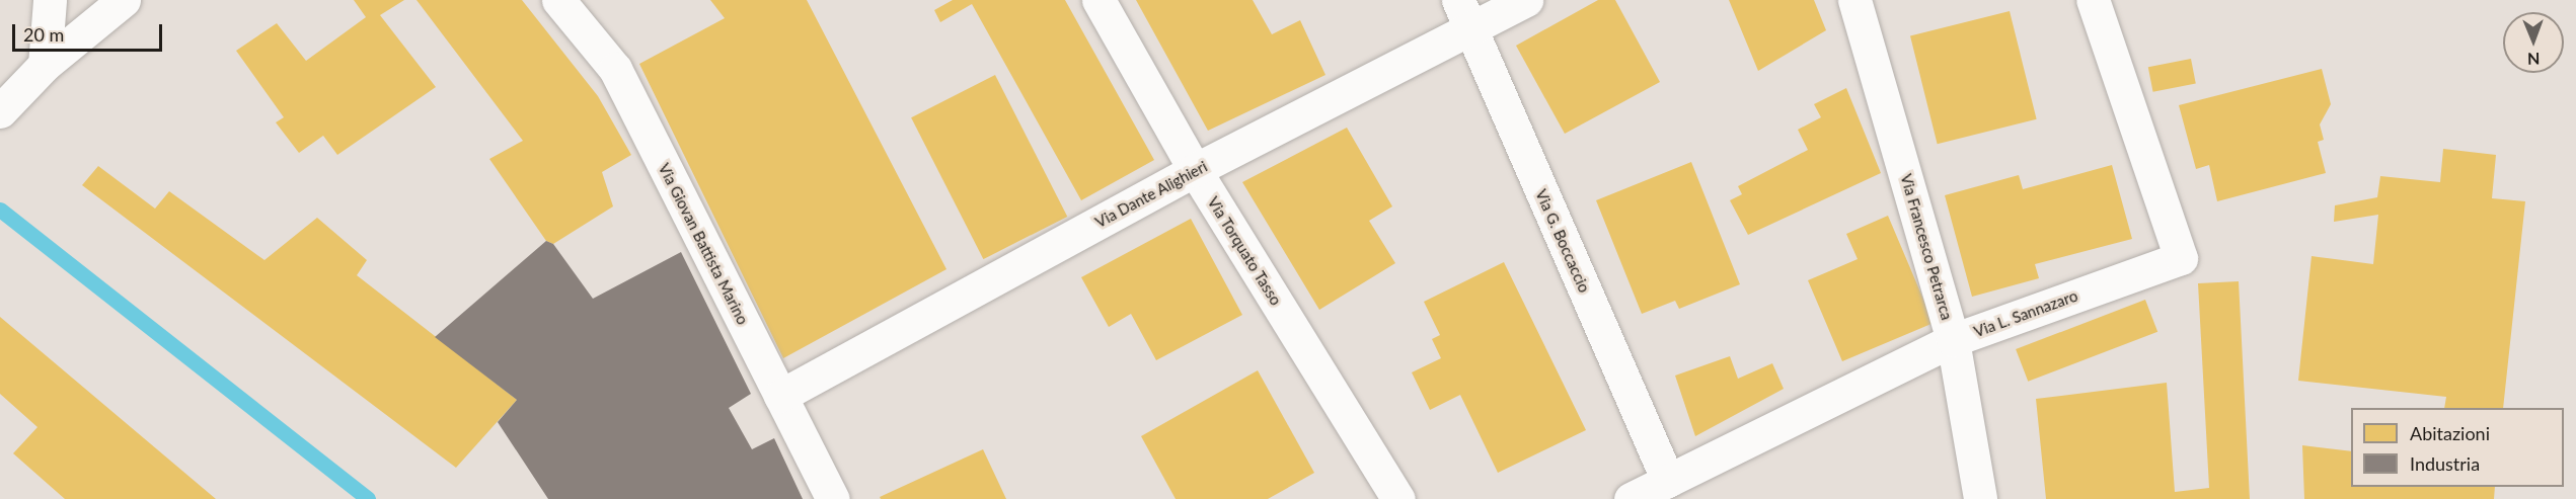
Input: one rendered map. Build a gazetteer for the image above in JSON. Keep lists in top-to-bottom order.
{
  "streets": {
    "street": [
      "Via Dante Alighieri",
      "Via G. Boccaccio",
      "Via Giovan Battista Marino",
      "Via Francesco Petrarca",
      "Via Torquato Tasso",
      "Via L. Sannazaro"
    ]
  },
  "crossings": [
    ["Via Dante Alighieri", "Via G. Boccaccio"],
    ["Via Dante Alighieri", "Via Giovan Battista Marino"],
    ["Via Dante Alighieri", "Via Torquato Tasso"],
    ["Via G. Boccaccio", "Via L. Sannazaro"],
    ["Via Francesco Petrarca", "Via L. Sannazaro"]
  ],
  "legend": ["Abitazioni", "Industria"],
  "scale_bar": "20 m",
  "north": "bottom"
}
